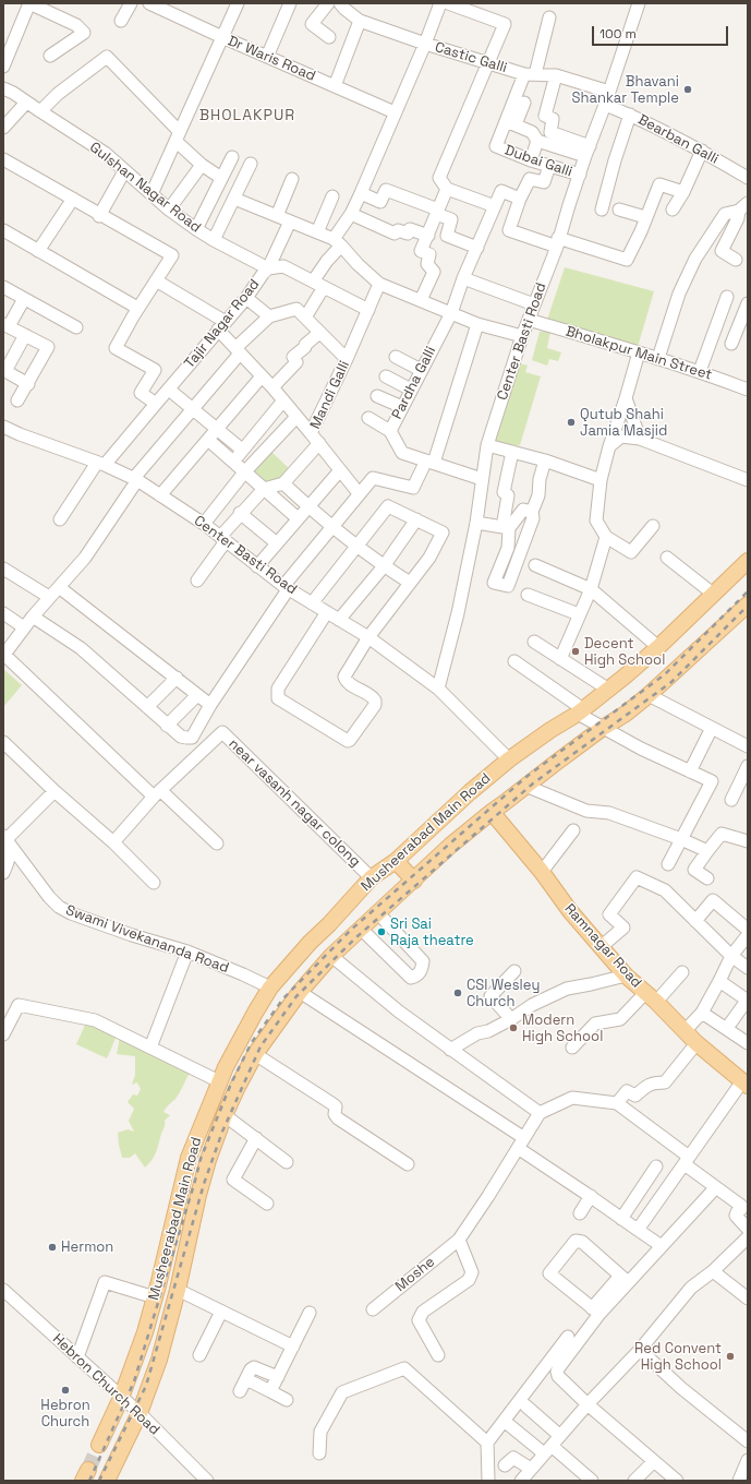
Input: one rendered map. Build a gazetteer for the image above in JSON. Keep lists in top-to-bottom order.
{
  "streets": {
    "main road": ["Musheerabad Main Road", "Ramnagar Road"],
    "street": [
      "Castic Galli",
      "Dr Waris Road",
      "Bearban Galli",
      "Dubai Galli",
      "Gulshan Nagar Road",
      "Tajir Nagar Road",
      "Center Basti Road",
      "Bholakpur Main Street",
      "Pardha Galli",
      "Mandi Galli",
      "near vasanh nagar colong",
      "Swami Vivekananda Road",
      "Moshe",
      "Hebron Church Road"
    ]
  },
  "crossings": [
    ["Castic Galli", "Dubai Galli"],
    ["Castic Galli", "Center Basti Road"],
    ["Bearban Galli", "Center Basti Road"],
    ["Dubai Galli", "Center Basti Road"],
    ["Gulshan Nagar Road", "Tajir Nagar Road"],
    ["Tajir Nagar Road", "Center Basti Road"],
    ["Tajir Nagar Road", "Mandi Galli"],
    ["Center Basti Road", "Bholakpur Main Street"],
    ["Center Basti Road", "Musheerabad Main Road"],
    ["near vasanh nagar colong", "Musheerabad Main Road"],
    ["Musheerabad Main Road", "Swami Vivekananda Road"],
    ["Musheerabad Main Road", "Ramnagar Road"],
    ["Musheerabad Main Road", "Hebron Church Road"]
  ],
  "districts": ["BHOLAKPUR"],
  "places": [
    "Bhavani Shankar Temple",
    "Qutub Shahi Jamia Masjid",
    "Decent High School",
    "Sri Sai Raja theatre",
    "CSI Wesley Church",
    "Modern High School",
    "Hermon",
    "Red Convent High School",
    "Hebron Church"
  ],
  "scale_bar": "100 m"
}
